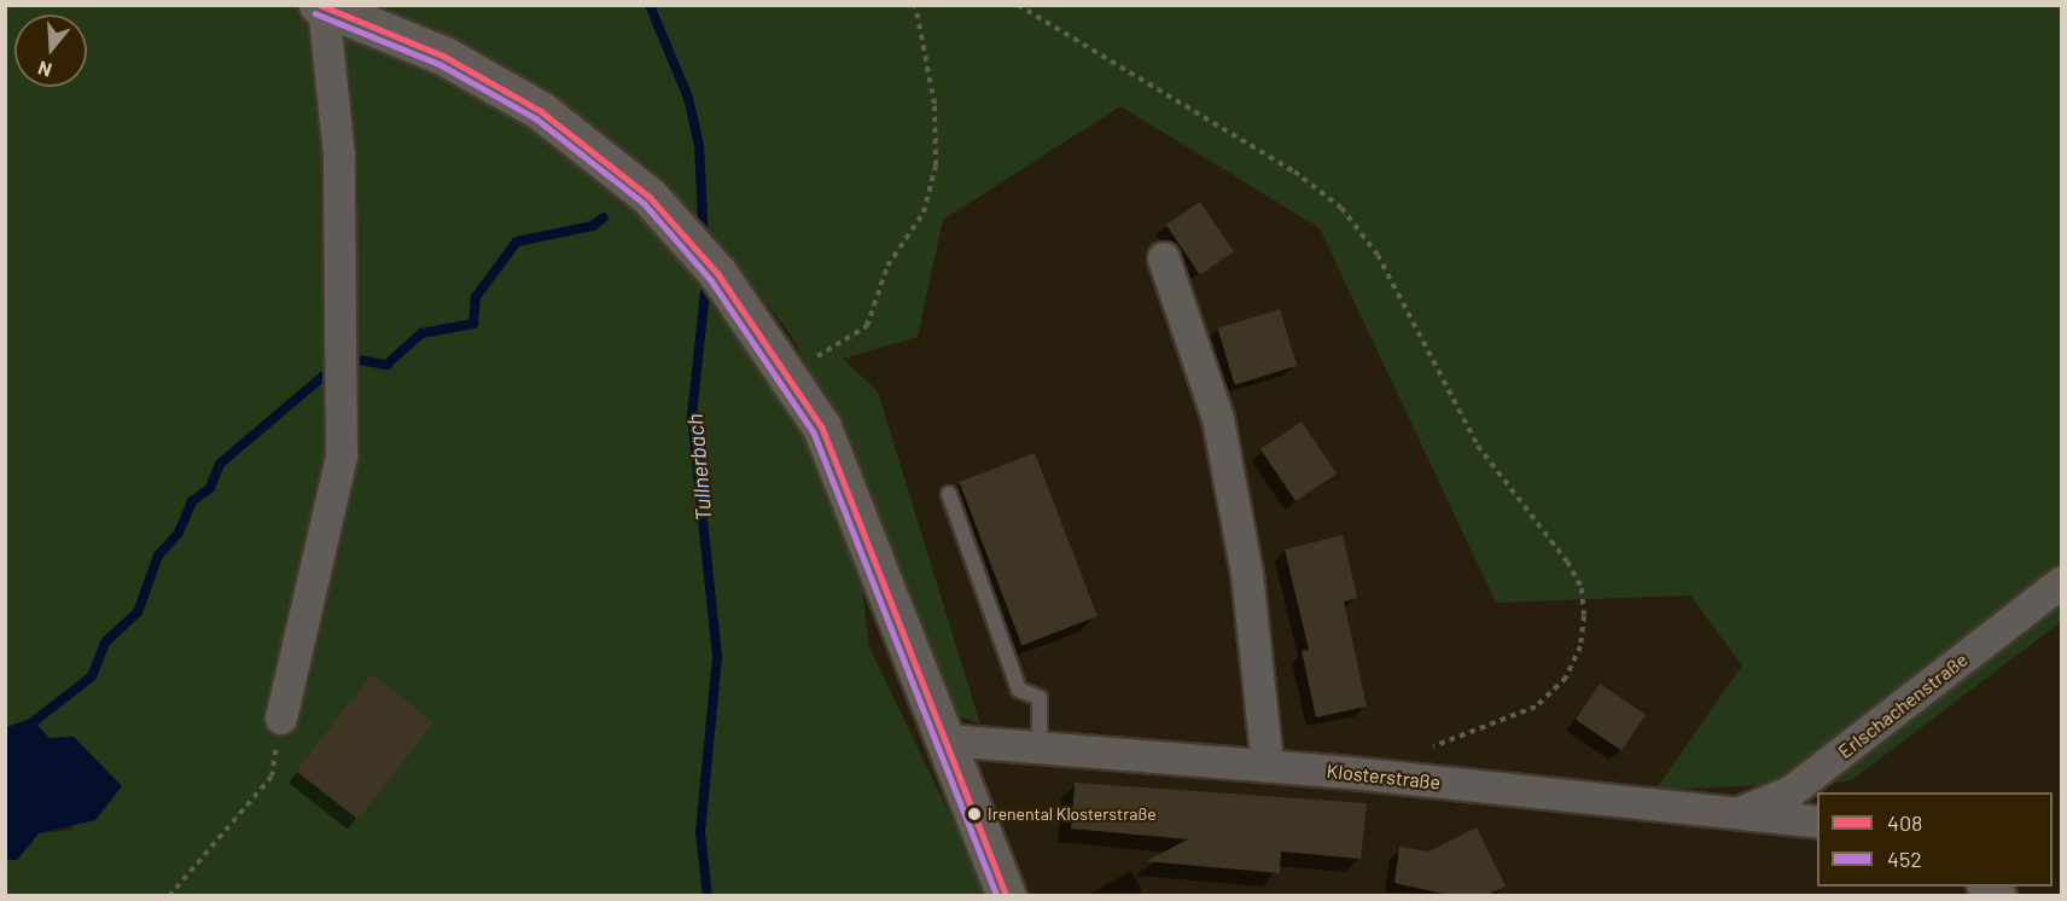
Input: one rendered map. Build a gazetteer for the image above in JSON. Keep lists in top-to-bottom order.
{
  "streets": {
    "street": ["Erlschachenstraße", "Klosterstraße"]
  },
  "crossings": [
    ["Erlschachenstraße", "Klosterstraße"]
  ],
  "water": ["Tullnerbach"],
  "places": ["Irenental Klosterstraße"],
  "lines": ["transit line 408", "transit line 452"],
  "legend": ["408", "452"],
  "north": "bottom"
}
